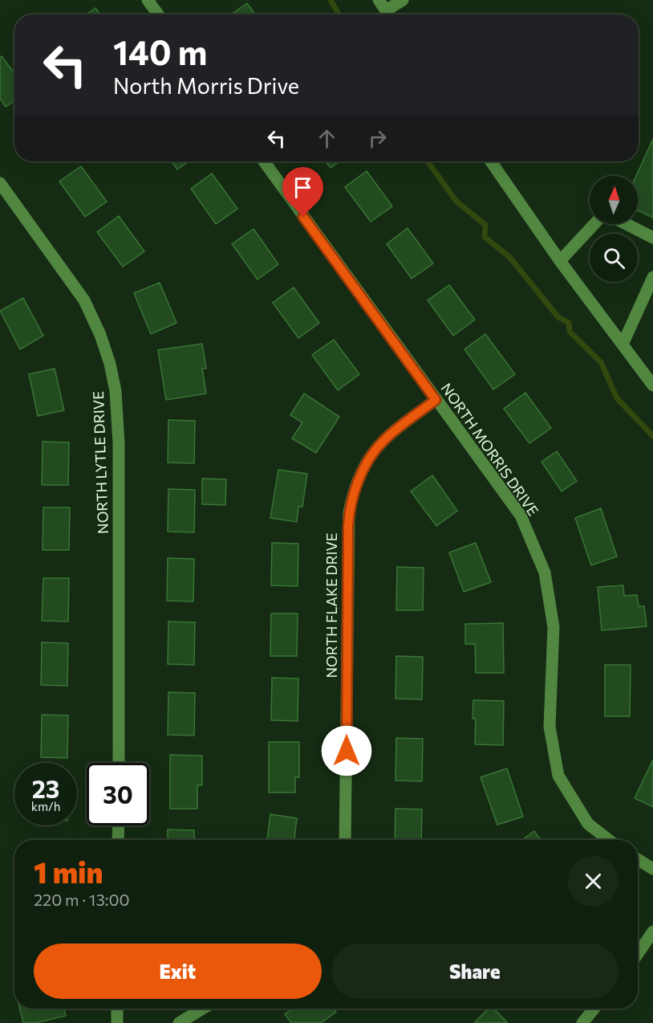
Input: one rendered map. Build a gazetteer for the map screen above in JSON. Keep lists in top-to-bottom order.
{
  "streets": {
    "street": ["NORTH MORRIS DRIVE", "NORTH LYTLE DRIVE", "NORTH FLAKE DRIVE"]
  },
  "crossings": [
    ["NORTH MORRIS DRIVE", "NORTH FLAKE DRIVE"]
  ],
  "north": "top",
  "page": {
    "turn": ["140 m", "North Morris Drive"],
    "speed": "23 km/h",
    "limit": "30",
    "heading": ["1 min", "220 m · 13:00"],
    "buttons": ["Exit", "Share"]
  }
}
